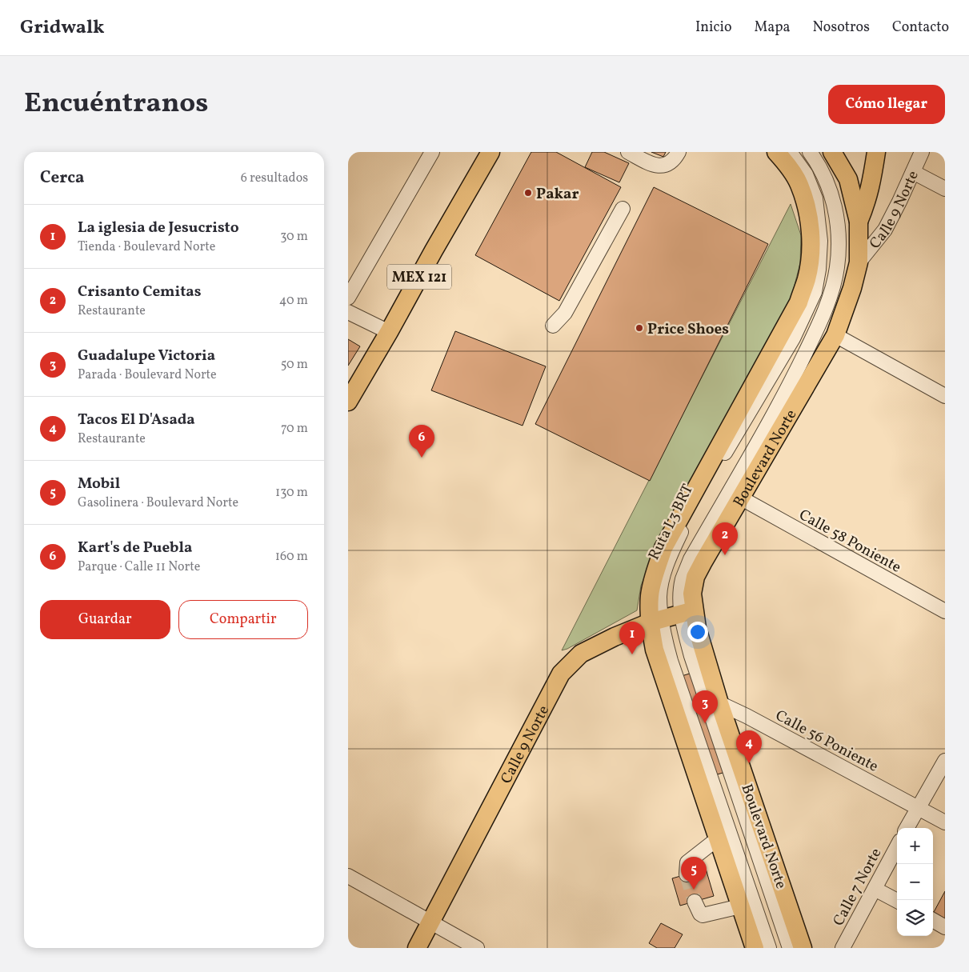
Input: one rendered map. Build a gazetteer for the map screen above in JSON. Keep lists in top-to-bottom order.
{
  "streets": {
    "main road": ["Calle 9 Norte", "MEX 121", "Boulevard Norte"],
    "street": [
      "Ruta L3 BRT",
      "Calle 58 Poniente",
      "Calle 56 Poniente",
      "Calle 7 Norte"
    ]
  },
  "crossings": [
    ["Calle 9 Norte", "Boulevard Norte"],
    ["Calle 9 Norte", "Ruta L3 BRT"],
    ["Boulevard Norte", "Calle 58 Poniente"],
    ["Boulevard Norte", "Calle 56 Poniente"]
  ],
  "places": ["Pakar", "Price Shoes"],
  "page": {
    "header": "Gridwalk",
    "nav": [
      "Inicio",
      "Mapa",
      "Nosotros",
      "Contacto"
    ],
    "title": "Encuéntranos",
    "buttons": [
      "Cómo llegar",
      ["Guardar", "Compartir"]
    ],
    "heading": ["Cerca", "6 resultados"],
    "list": [
      {
        "mark": "1",
        "name": "La iglesia de Jesucristo",
        "note": "Tienda · Boulevard Norte",
        "value": "30 m"
      },
      {
        "mark": "2",
        "name": "Crisanto Cemitas",
        "note": "Restaurante",
        "value": "40 m"
      },
      {
        "mark": "3",
        "name": "Guadalupe Victoria",
        "note": "Parada · Boulevard Norte",
        "value": "50 m"
      },
      {
        "mark": "4",
        "name": "Tacos El D'Asada",
        "note": "Restaurante",
        "value": "70 m"
      },
      {
        "mark": "5",
        "name": "Mobil",
        "note": "Gasolinera · Boulevard Norte",
        "value": "130 m"
      },
      {
        "mark": "6",
        "name": "Kart's de Puebla",
        "note": "Parque · Calle 11 Norte",
        "value": "160 m"
      }
    ],
    "pins": [
      "6",
      "2",
      "1",
      "3",
      "4",
      "5"
    ],
    "map_buttons": ["+", "−"]
  }
}
